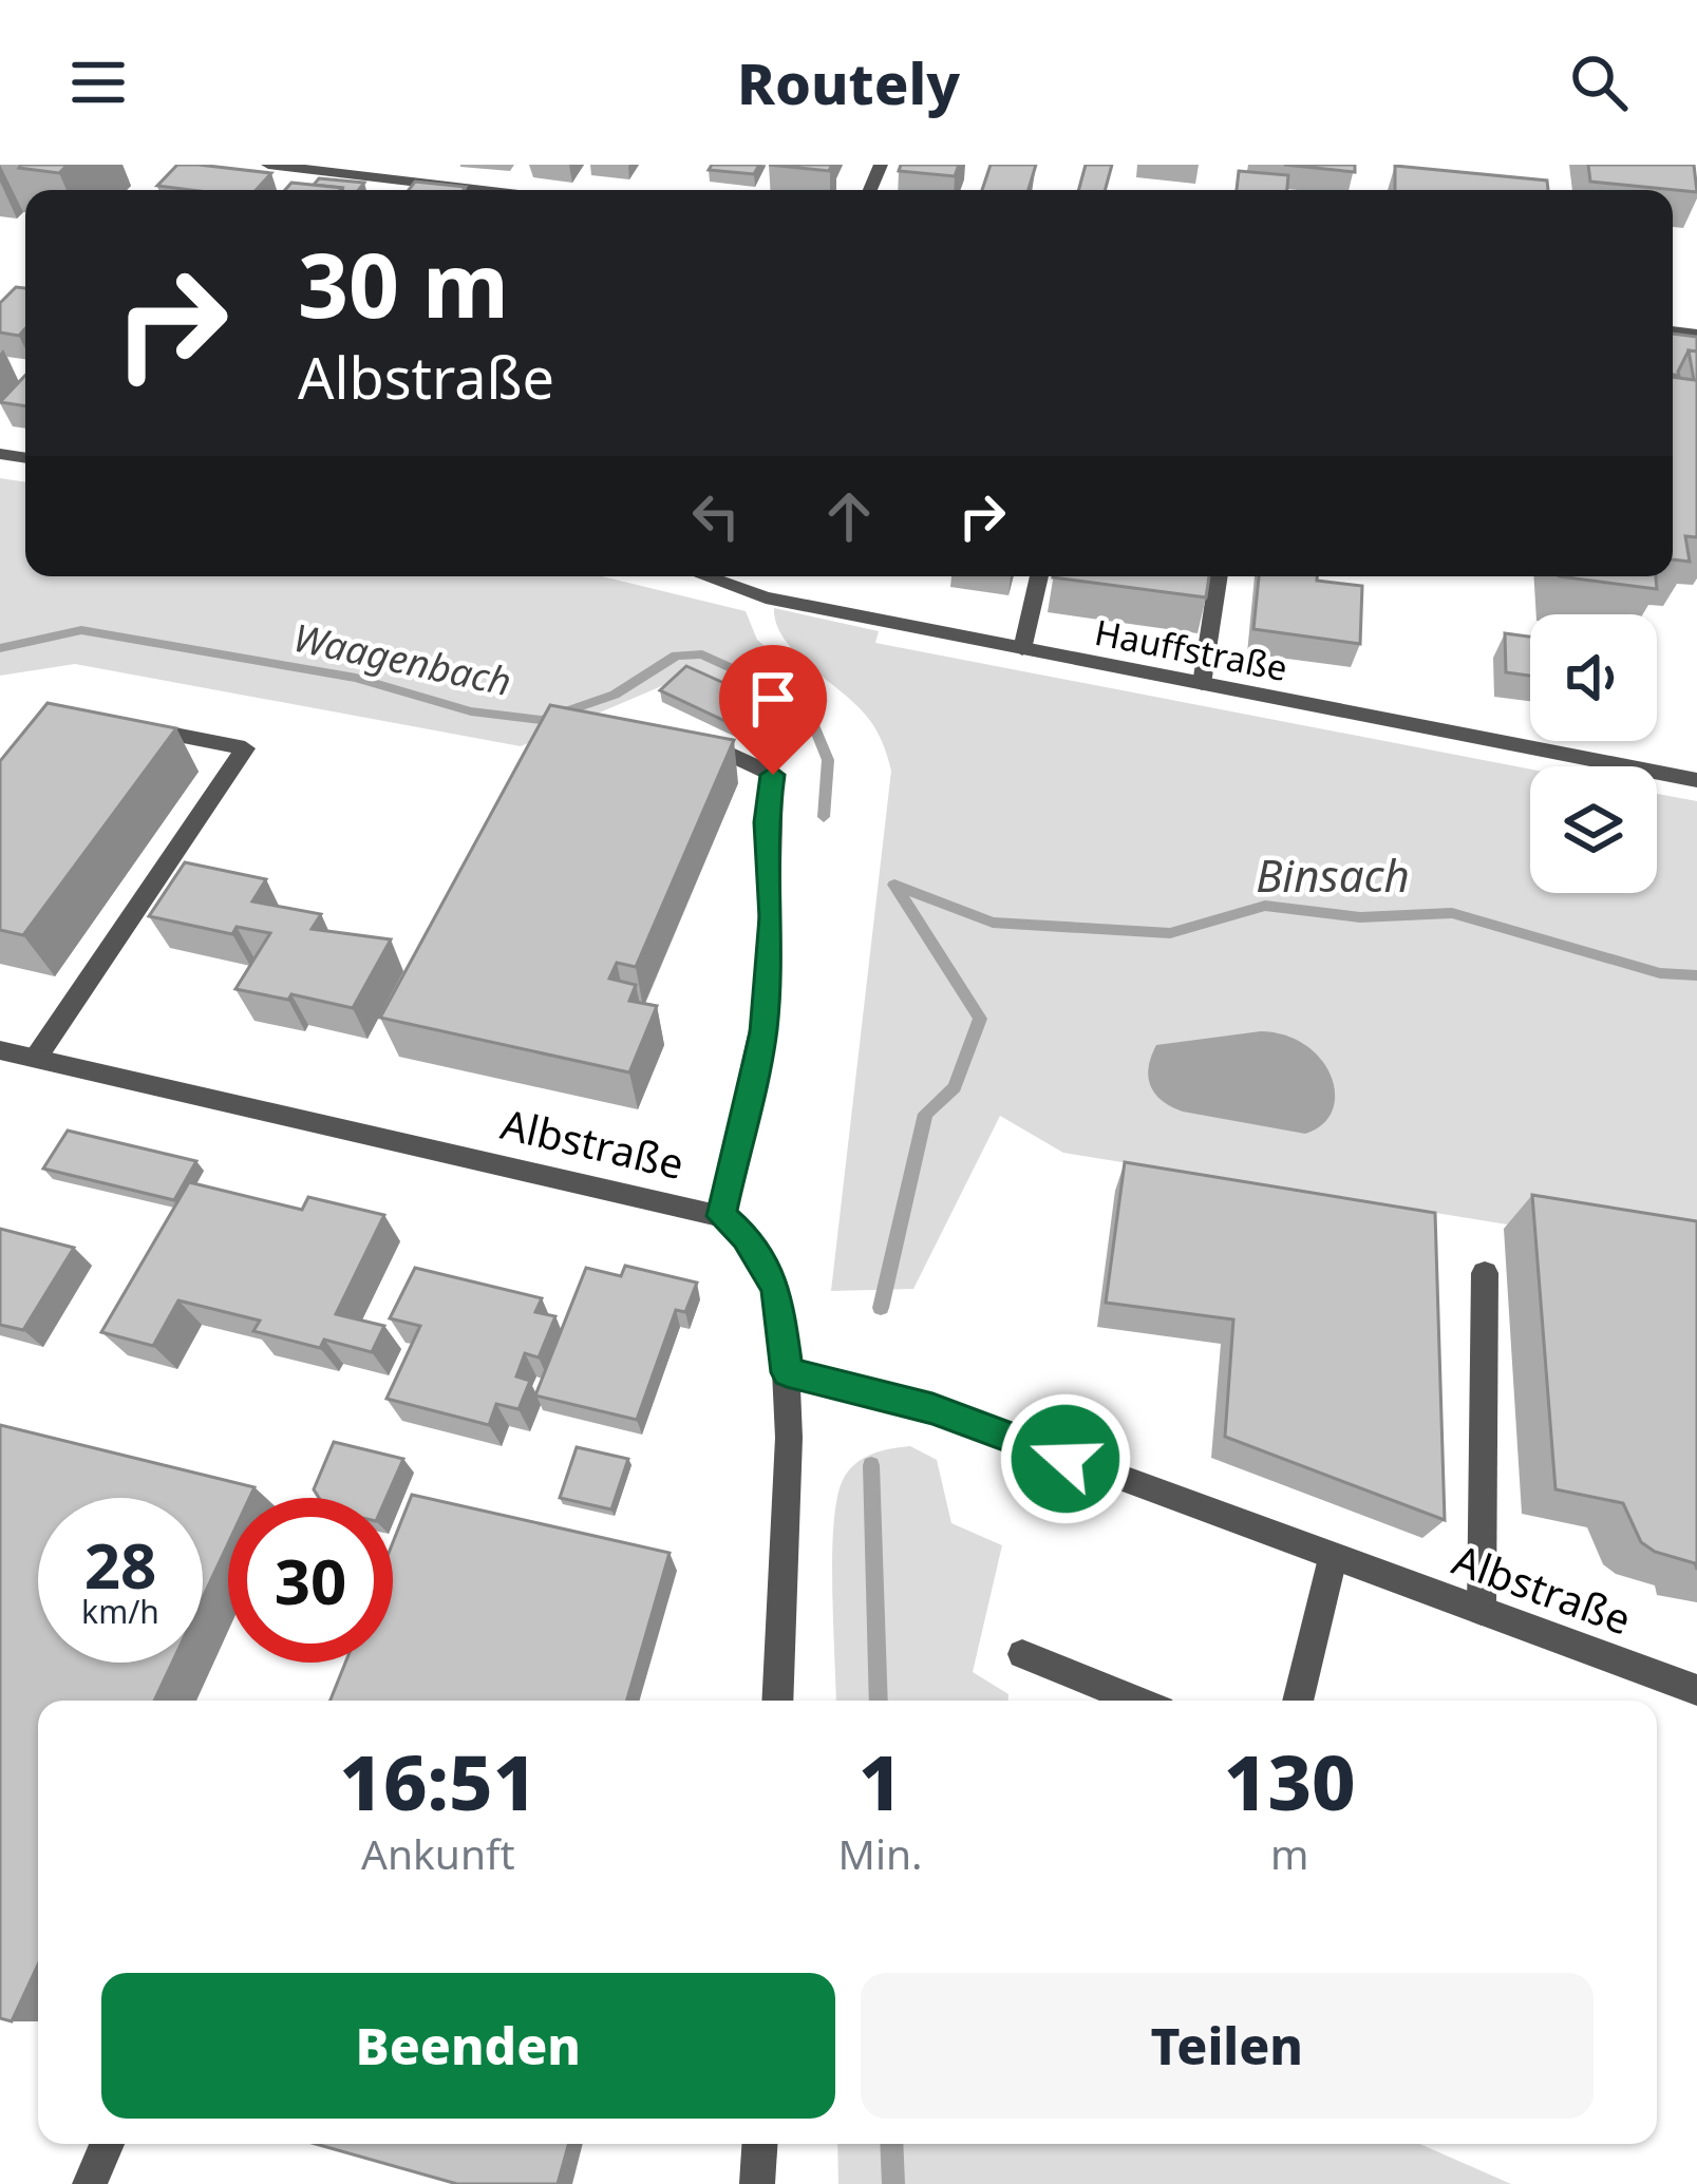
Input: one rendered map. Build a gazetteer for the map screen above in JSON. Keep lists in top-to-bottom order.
{
  "streets": {
    "street": ["Hauffstraße", "Albstraße"]
  },
  "water": ["Waagenbach", "Binsach"],
  "page": {
    "header": "Routely",
    "turn": ["30 m", "Albstraße"],
    "speed": "28 km/h",
    "limit": "30",
    "eta": [
      "16:51",
      "Ankunft",
      "1",
      "Min.",
      "130",
      "m"
    ],
    "buttons": ["Beenden", "Teilen"]
  }
}
